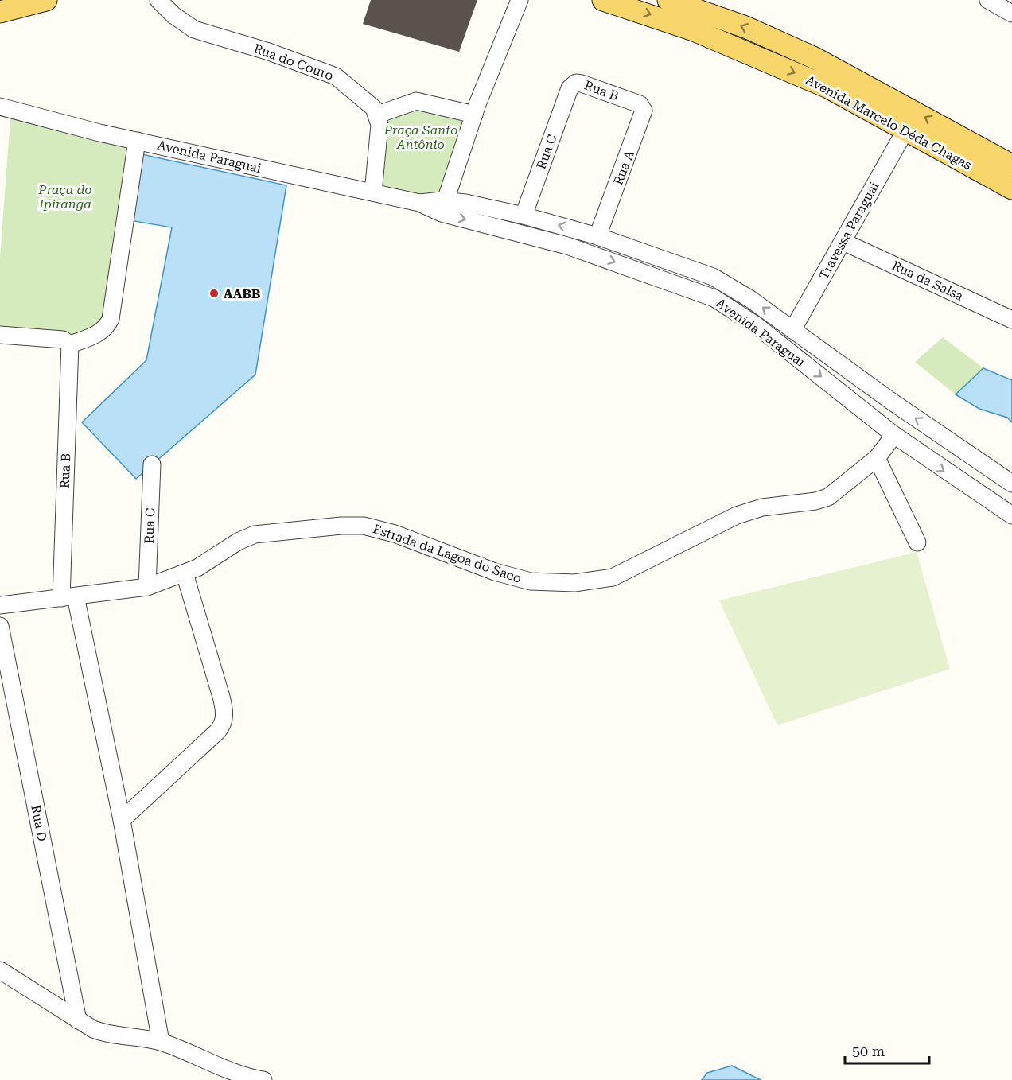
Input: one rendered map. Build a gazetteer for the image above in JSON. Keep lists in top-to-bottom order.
{
  "streets": {
    "main road": ["Avenida Marcelo Déda Chagas"],
    "street": [
      "Rua do Couro",
      "Rua B",
      "Rua C",
      "Avenida Paraguai",
      "Rua A",
      "Travessa Paraguai",
      "Rua da Salsa",
      "Estrada da Lagoa do Saco",
      "Rua D"
    ]
  },
  "crossings": [
    ["Rua B", "Rua C"],
    ["Rua B", "Rua A"],
    ["Rua B", "Estrada da Lagoa do Saco"],
    ["Avenida Marcelo Déda Chagas", "Travessa Paraguai"],
    ["Rua C", "Avenida Paraguai"],
    ["Rua C", "Estrada da Lagoa do Saco"],
    ["Avenida Paraguai", "Rua A"],
    ["Avenida Paraguai", "Travessa Paraguai"],
    ["Avenida Paraguai", "Estrada da Lagoa do Saco"],
    ["Travessa Paraguai", "Rua da Salsa"]
  ],
  "parks": ["Praça Santo Antônio", "Praça do Ipiranga"],
  "places": ["AABB"],
  "scale_bar": "50 m"
}
